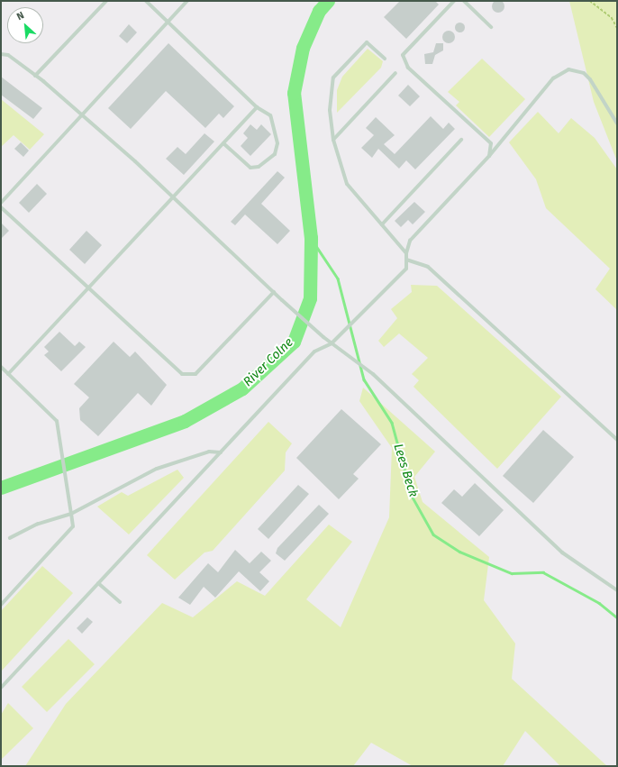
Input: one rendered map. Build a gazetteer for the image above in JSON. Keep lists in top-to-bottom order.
{
  "water": ["River Colne", "Lees Beck"],
  "north": "top left"
}
